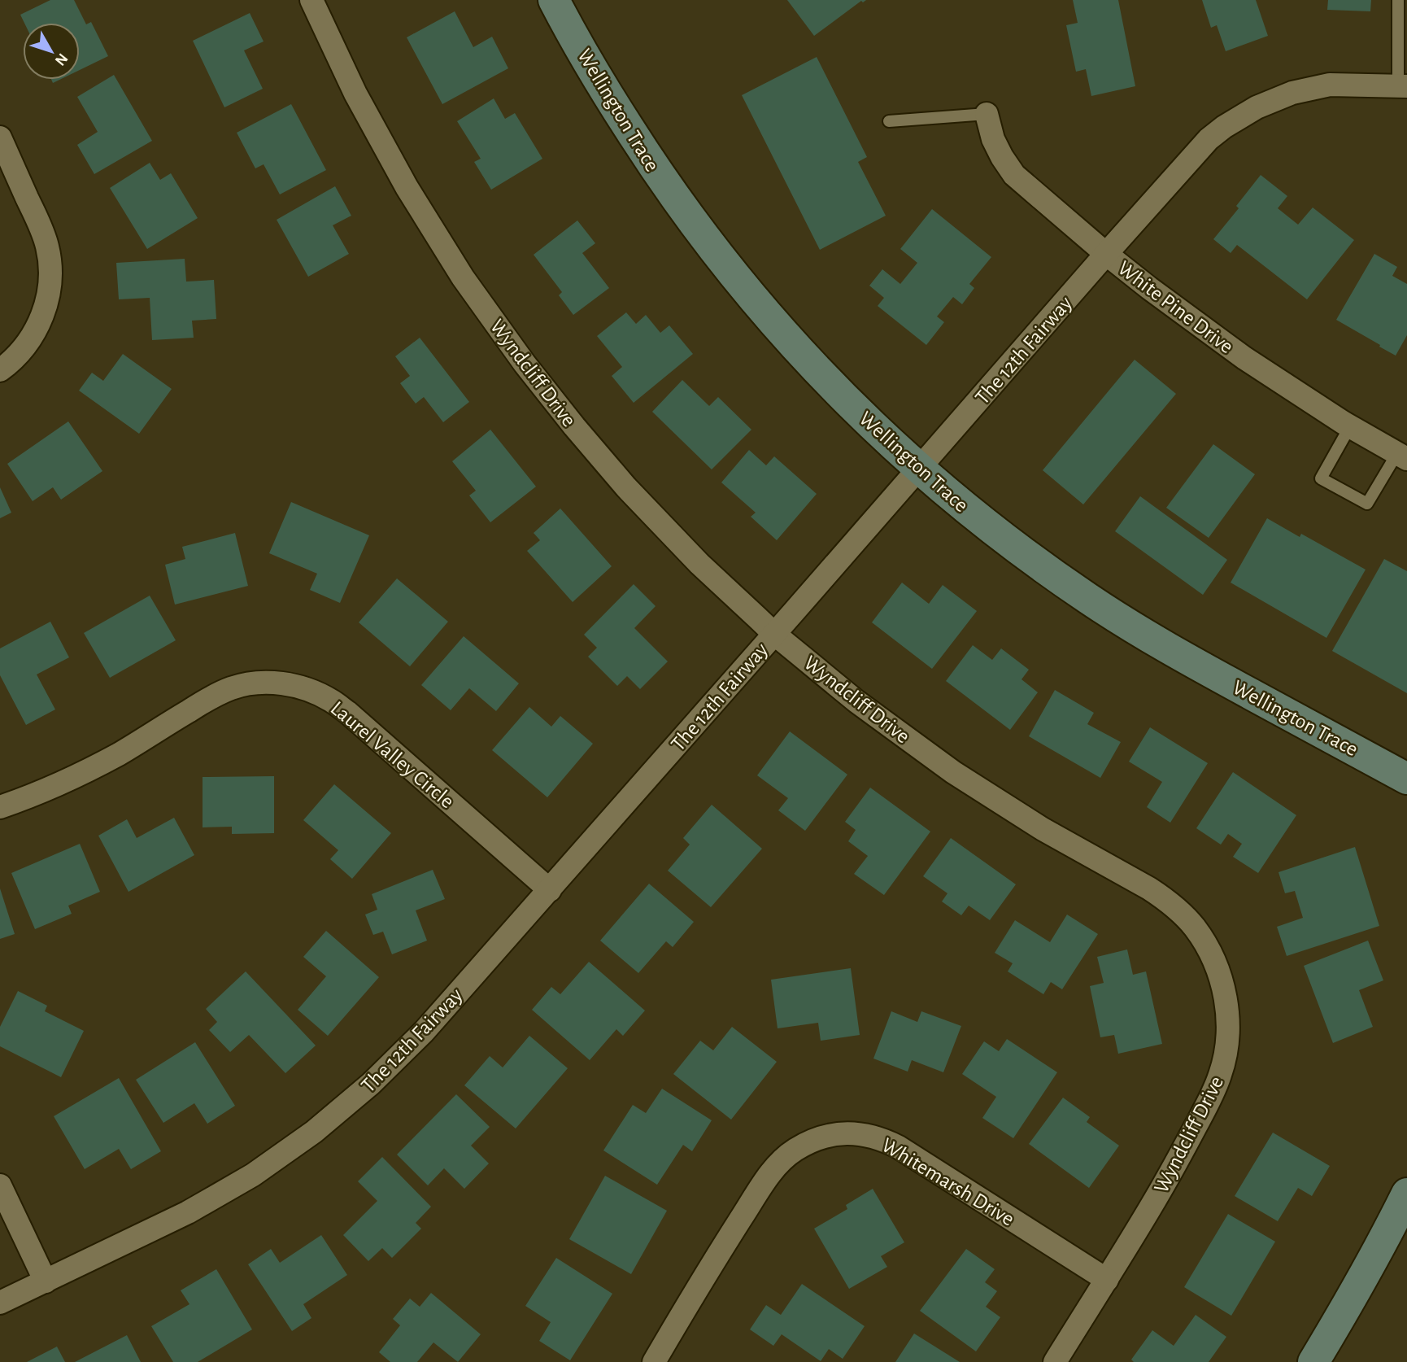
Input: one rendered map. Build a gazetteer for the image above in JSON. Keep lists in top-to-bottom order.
{
  "streets": {
    "street": [
      "Wellington Trace",
      "White Pine Drive",
      "The 12th Fairway",
      "Wyndcliff Drive",
      "Laurel Valley Circle",
      "Whitemarsh Drive"
    ]
  },
  "crossings": [
    ["Wellington Trace", "The 12th Fairway"],
    ["White Pine Drive", "The 12th Fairway"],
    ["The 12th Fairway", "Wyndcliff Drive"],
    ["The 12th Fairway", "Laurel Valley Circle"],
    ["Wyndcliff Drive", "Whitemarsh Drive"]
  ],
  "north": "bottom right"
}
